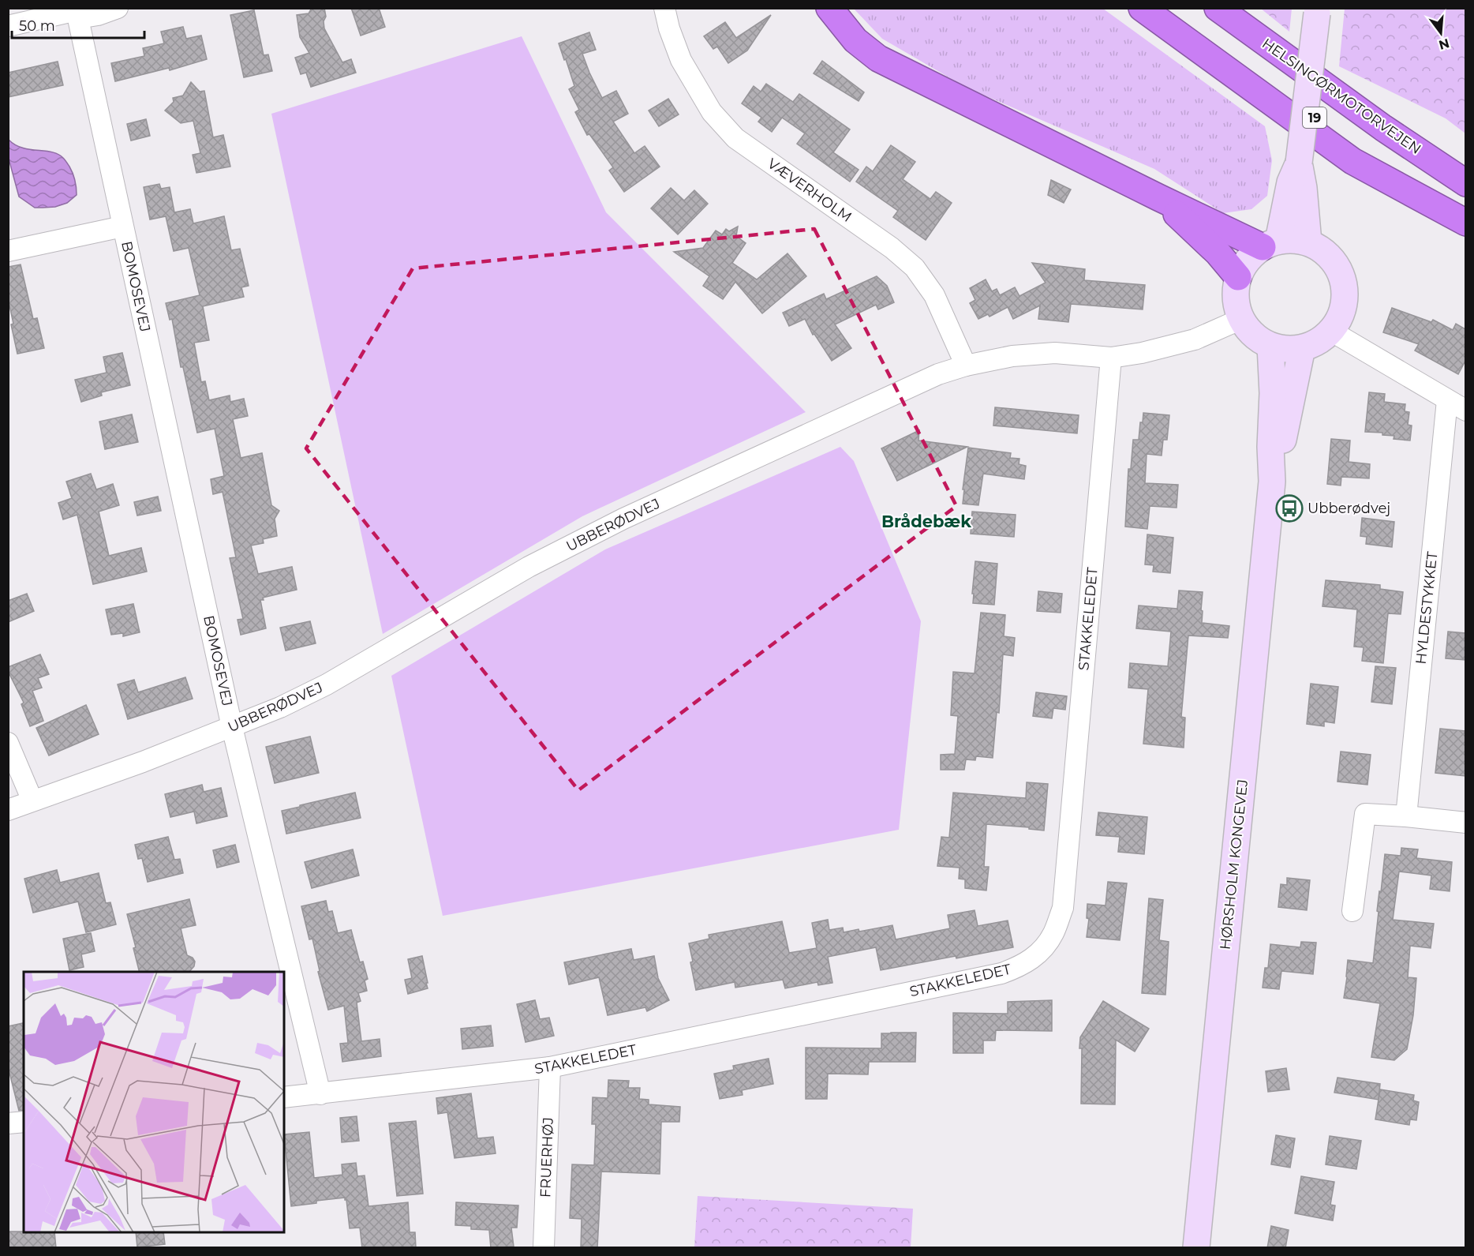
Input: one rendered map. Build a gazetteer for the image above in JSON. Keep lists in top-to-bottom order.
{
  "streets": {
    "highway": ["HELSINGØRMOTORVEJEN", "19"],
    "main road": ["HØRSHOLM KONGEVEJ"],
    "street": [
      "VÆVERHOLM",
      "BOMOSEVEJ",
      "UBBERØDVEJ",
      "HYLDESTYKKET",
      "STAKKELEDET",
      "FRUERHØJ"
    ]
  },
  "crossings": [
    ["VÆVERHOLM", "UBBERØDVEJ"],
    ["BOMOSEVEJ", "UBBERØDVEJ"],
    ["BOMOSEVEJ", "STAKKELEDET"],
    ["UBBERØDVEJ", "STAKKELEDET"],
    ["UBBERØDVEJ", "HØRSHOLM KONGEVEJ"],
    ["STAKKELEDET", "FRUERHØJ"]
  ],
  "districts": ["Brådebæk"],
  "places": {
    "bus stop": ["Ubberødvej"]
  },
  "scale_bar": "50 m",
  "north": "bottom"
}
